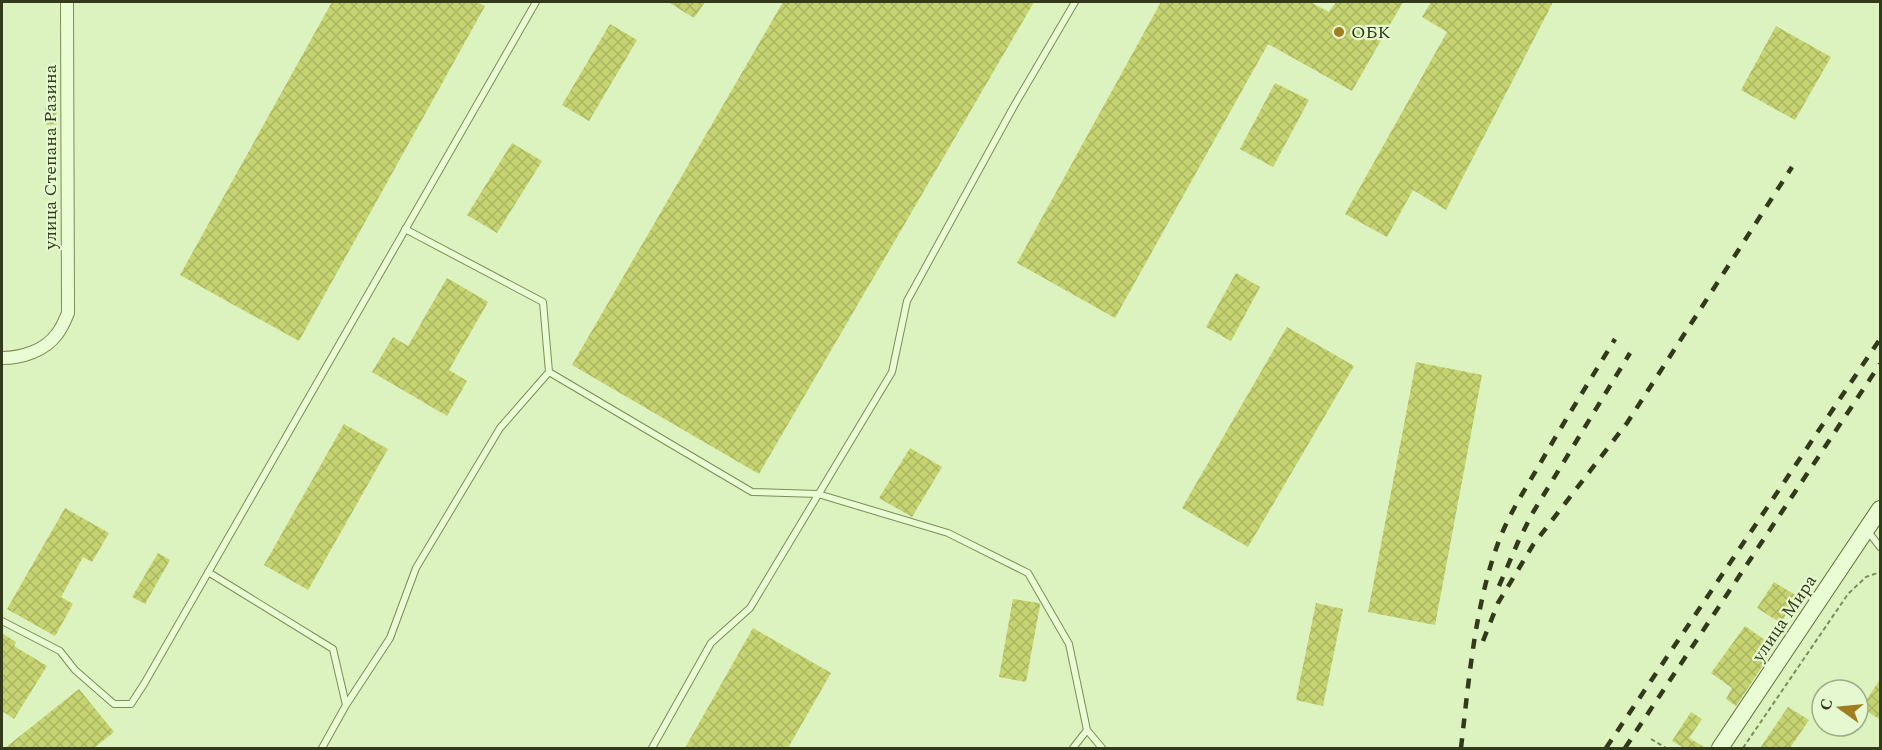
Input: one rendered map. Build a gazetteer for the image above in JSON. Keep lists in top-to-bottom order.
{
  "streets": {
    "street": ["улица Степана Разина", "улица Мира"]
  },
  "places": ["ОБК"],
  "north": "left"
}
